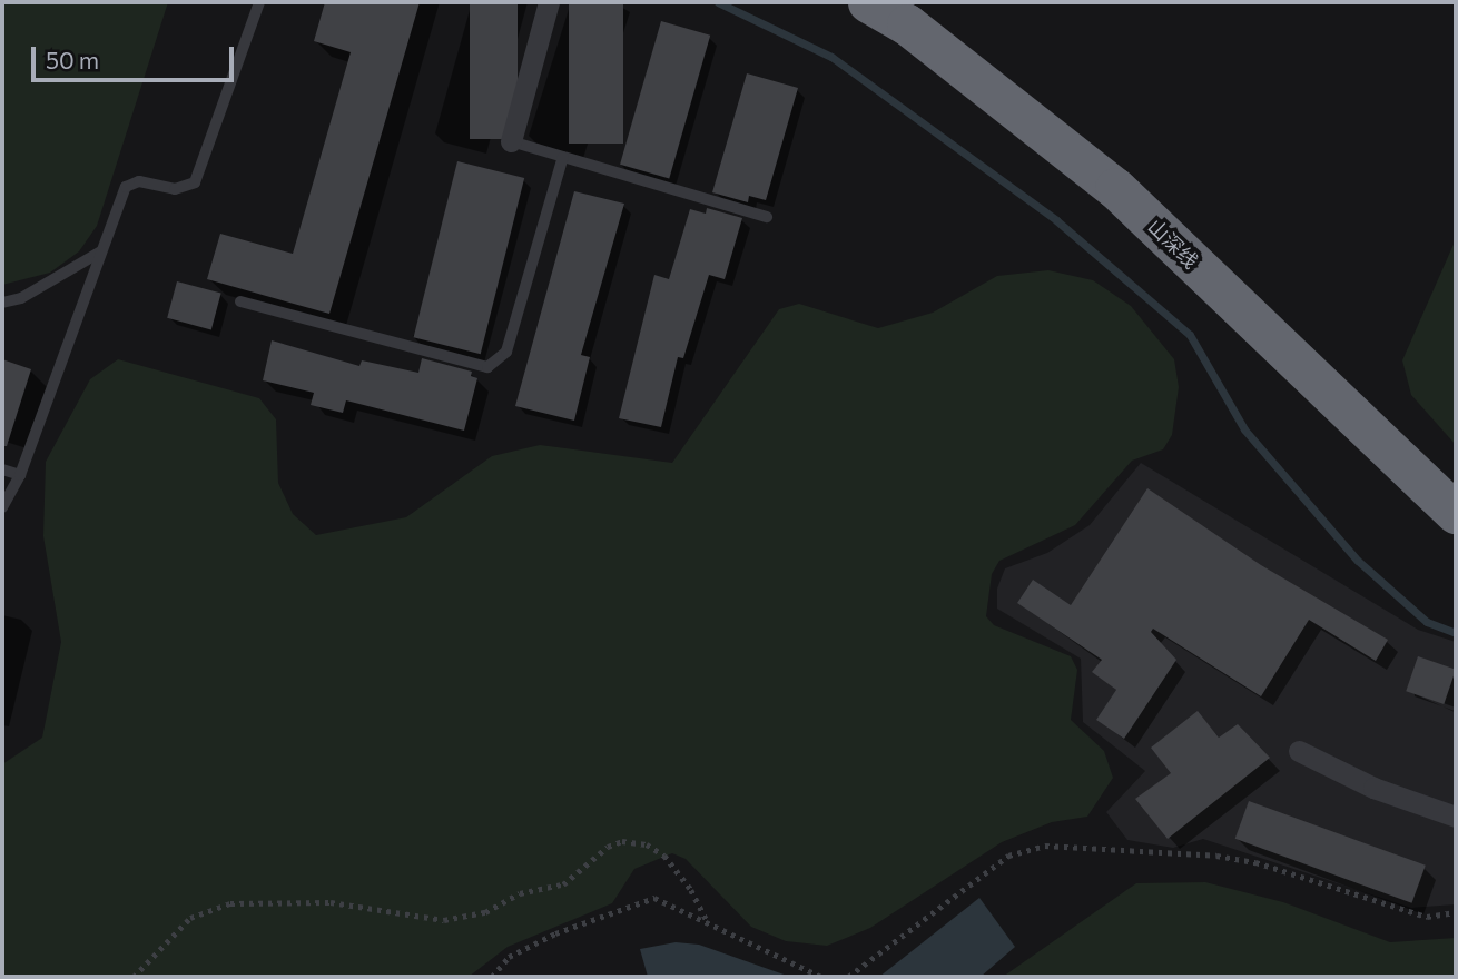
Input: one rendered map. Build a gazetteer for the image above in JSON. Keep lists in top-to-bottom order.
{
  "streets": {
    "highway": ["山深线"]
  },
  "scale_bar": "50 m"
}
